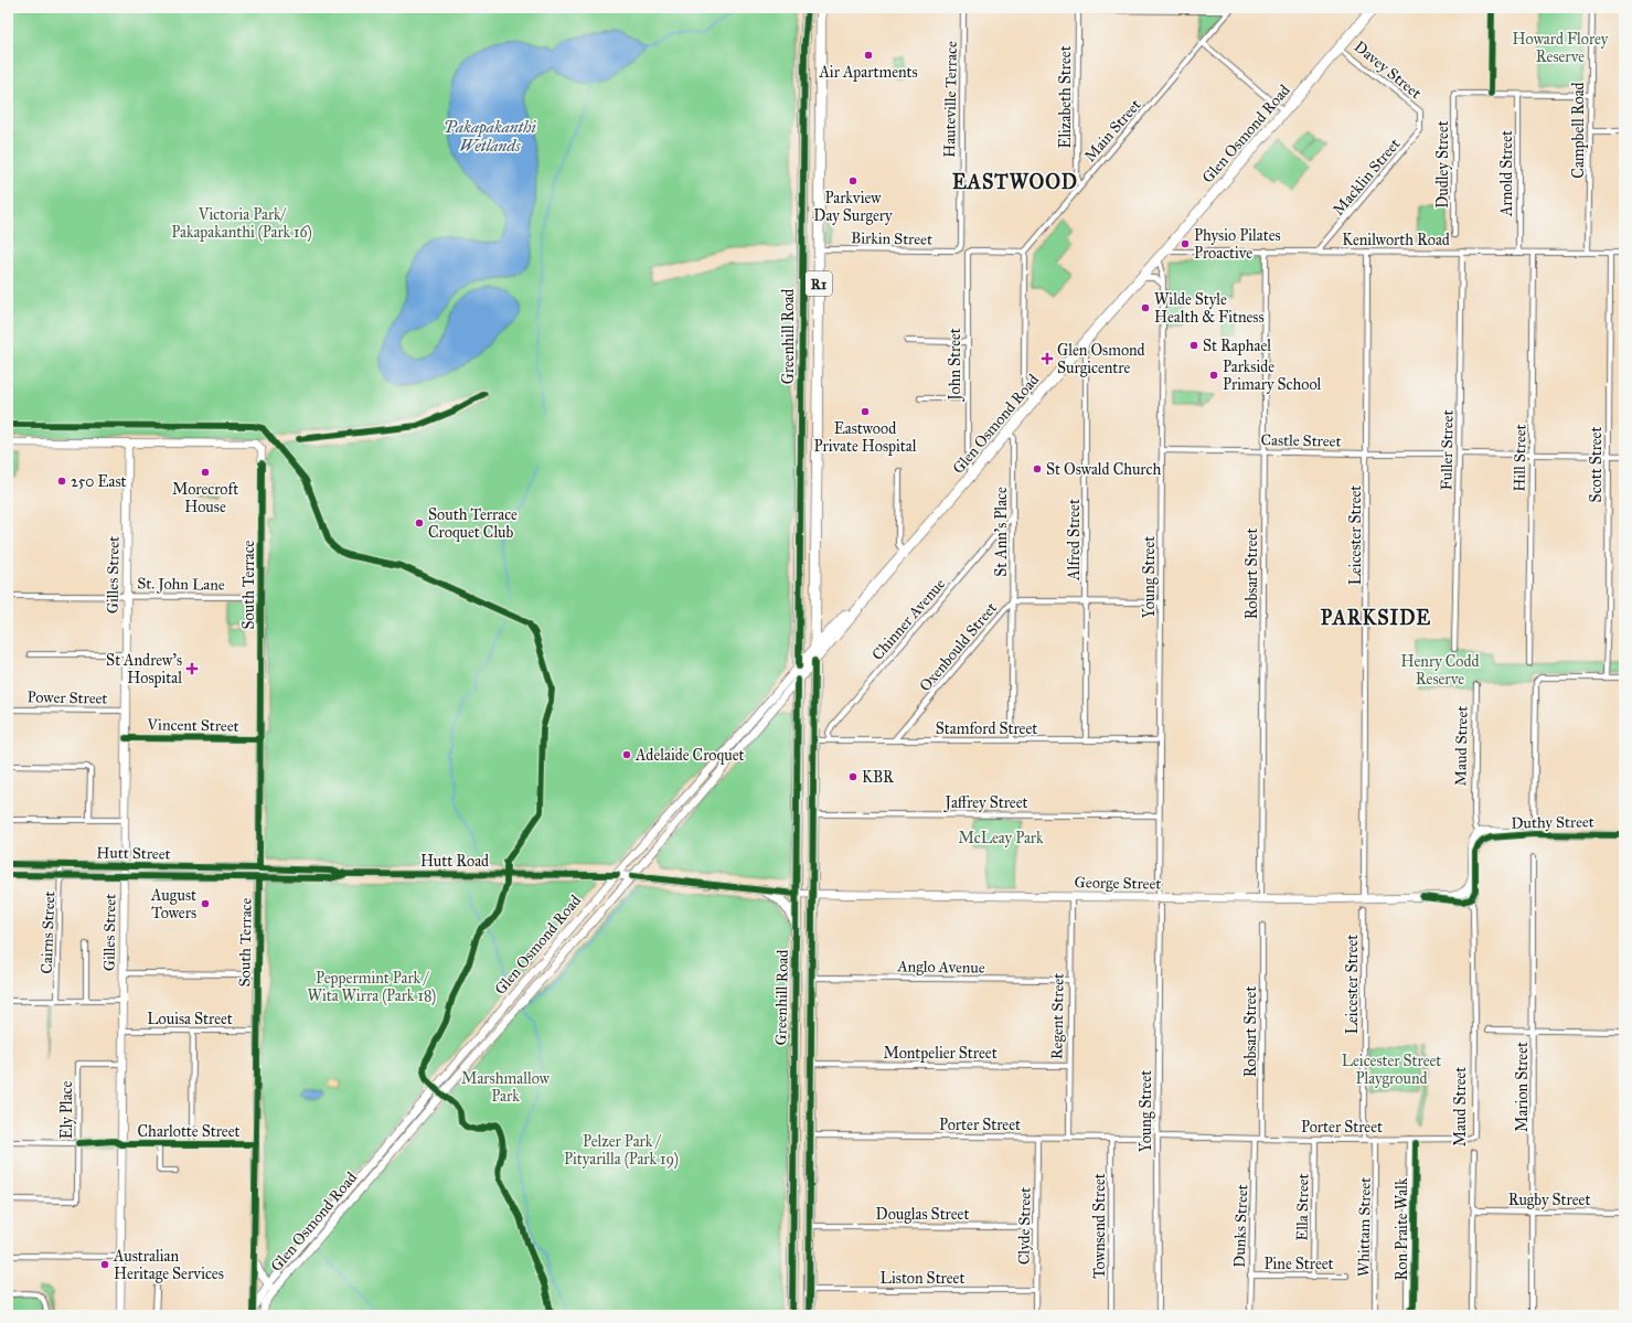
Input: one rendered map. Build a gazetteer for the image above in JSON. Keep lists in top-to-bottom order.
{
  "streets": {
    "highway": ["Glen Osmond Road", "R1", "Greenhill Road"],
    "street": [
      "Davey Street",
      "Elizabeth Street",
      "Hauteville Terrace",
      "Main Street",
      "Campbell Road",
      "Dudley Street",
      "Arnold Street",
      "Macklin Street",
      "Birkin Street",
      "Kenilworth Road",
      "John Street",
      "Castle Street",
      "Fuller Street",
      "Hill Street",
      "Scott Street",
      "St Ann's Place",
      "Leicester Street",
      "Alfred Street",
      "Robsart Street",
      "Gilles Street",
      "Young Street",
      "St. John Lane",
      "South Terrace",
      "Chinner Avenue",
      "Oxenbould Street",
      "Power Street",
      "Vincent Street",
      "Stamford Street",
      "Maud Street",
      "Jaffrey Street",
      "Duthy Street",
      "Hutt Street",
      "Hutt Road",
      "George Street",
      "Cairns Street",
      "Anglo Avenue",
      "Regent Street",
      "Louisa Street",
      "Montpelier Street",
      "Marion Street",
      "Ely Place",
      "Porter Street",
      "Charlotte Street",
      "Rugby Street",
      "Ella Street",
      "Douglas Street",
      "Clyde Street",
      "Townsend Street",
      "Dunks Street",
      "Whittam Street",
      "Pine Street",
      "Liston Street"
    ],
    "cycle path": ["Ron Praite Walk"]
  },
  "crossings": [
    ["Davey Street", "Glen Osmond Road"],
    ["Davey Street", "Macklin Street"],
    ["Elizabeth Street", "Main Street"],
    ["Hauteville Terrace", "Birkin Street"],
    ["Main Street", "John Street"],
    ["Campbell Road", "Kenilworth Road"],
    ["Glen Osmond Road", "Kenilworth Road"],
    ["Glen Osmond Road", "Greenhill Road"],
    ["Glen Osmond Road", "John Street"],
    ["Glen Osmond Road", "St Ann's Place"],
    ["Glen Osmond Road", "Alfred Street"],
    ["Glen Osmond Road", "Young Street"],
    ["Glen Osmond Road", "South Terrace"],
    ["Glen Osmond Road", "Hutt Road"],
    ["Arnold Street", "Kenilworth Road"],
    ["Macklin Street", "Kenilworth Road"],
    ["Birkin Street", "Greenhill Road"],
    ["Kenilworth Road", "Fuller Street"],
    ["Kenilworth Road", "Hill Street"],
    ["Kenilworth Road", "Scott Street"],
    ["Kenilworth Road", "Leicester Street"],
    ["Kenilworth Road", "Robsart Street"],
    ["Greenhill Road", "Stamford Street"],
    ["Greenhill Road", "Jaffrey Street"],
    ["Greenhill Road", "Hutt Road"],
    ["Greenhill Road", "George Street"],
    ["Greenhill Road", "Anglo Avenue"],
    ["Greenhill Road", "Montpelier Street"],
    ["Greenhill Road", "Porter Street"],
    ["Greenhill Road", "Douglas Street"],
    ["Greenhill Road", "Liston Street"],
    ["Castle Street", "Leicester Street"],
    ["Castle Street", "Robsart Street"],
    ["Castle Street", "Young Street"],
    ["St Ann's Place", "Chinner Avenue"],
    ["St Ann's Place", "Oxenbould Street"],
    ["St Ann's Place", "Stamford Street"],
    ["Leicester Street", "George Street"],
    ["Leicester Street", "Porter Street"],
    ["Alfred Street", "Oxenbould Street"],
    ["Alfred Street", "Stamford Street"],
    ["Robsart Street", "George Street"],
    ["Robsart Street", "Porter Street"],
    ["Gilles Street", "St. John Lane"],
    ["Gilles Street", "South Terrace"],
    ["Gilles Street", "Power Street"],
    ["Gilles Street", "Vincent Street"],
    ["Gilles Street", "Hutt Street"],
    ["Gilles Street", "Louisa Street"],
    ["Gilles Street", "Ely Place"],
    ["Gilles Street", "Charlotte Street"],
    ["Young Street", "Oxenbould Street"],
    ["Young Street", "Stamford Street"],
    ["Young Street", "Jaffrey Street"],
    ["Young Street", "George Street"],
    ["Young Street", "Porter Street"],
    ["St. John Lane", "South Terrace"],
    ["South Terrace", "Vincent Street"],
    ["South Terrace", "Hutt Street"],
    ["South Terrace", "Hutt Road"],
    ["South Terrace", "Louisa Street"],
    ["South Terrace", "Charlotte Street"],
    ["Chinner Avenue", "Stamford Street"],
    ["Oxenbould Street", "Stamford Street"],
    ["Maud Street", "Duthy Street"],
    ["Maud Street", "George Street"],
    ["Maud Street", "Porter Street"],
    ["Maud Street", "Rugby Street"],
    ["Hutt Street", "Hutt Road"],
    ["Hutt Street", "Cairns Street"],
    ["Hutt Road", "George Street"],
    ["George Street", "Regent Street"],
    ["Anglo Avenue", "Regent Street"],
    ["Regent Street", "Montpelier Street"],
    ["Regent Street", "Porter Street"],
    ["Marion Street", "Rugby Street"],
    ["Porter Street", "Ella Street"],
    ["Porter Street", "Clyde Street"],
    ["Porter Street", "Townsend Street"],
    ["Porter Street", "Dunks Street"],
    ["Porter Street", "Whittam Street"],
    ["Ella Street", "Pine Street"],
    ["Douglas Street", "Clyde Street"],
    ["Clyde Street", "Liston Street"],
    ["Dunks Street", "Pine Street"]
  ],
  "districts": ["EASTWOOD", "PARKSIDE"],
  "water": ["Pakapakanthi Wetlands"],
  "parks": [
    "Howard Florey Reserve",
    "Victoria Park/ Pakapakanthi (Park 16)",
    "Henry Codd Reserve",
    "McLeay Park",
    "Peppermint Park / Wita Wirra (Park 18)",
    "Leicester Street Playground",
    "Marshmallow Park",
    "Pelzer Park / Pityarilla (Park 19)"
  ],
  "places": {
    "other": [
      "Air Apartments",
      "Parkview Day Surgery",
      "Physio Pilates Proactive",
      "Wilde Style Health & Fitness",
      "St Raphael",
      "Parkside Primary School",
      "Eastwood Private Hospital",
      "St Oswald Church",
      "Morecroft House",
      "250 East",
      "South Terrace Croquet Club",
      "Adelaide Croquet",
      "KBR",
      "August Towers",
      "Australian Heritage Services"
    ],
    "health": ["Glen Osmond Surgicentre", "St Andrew’s Hospital"]
  }
}
